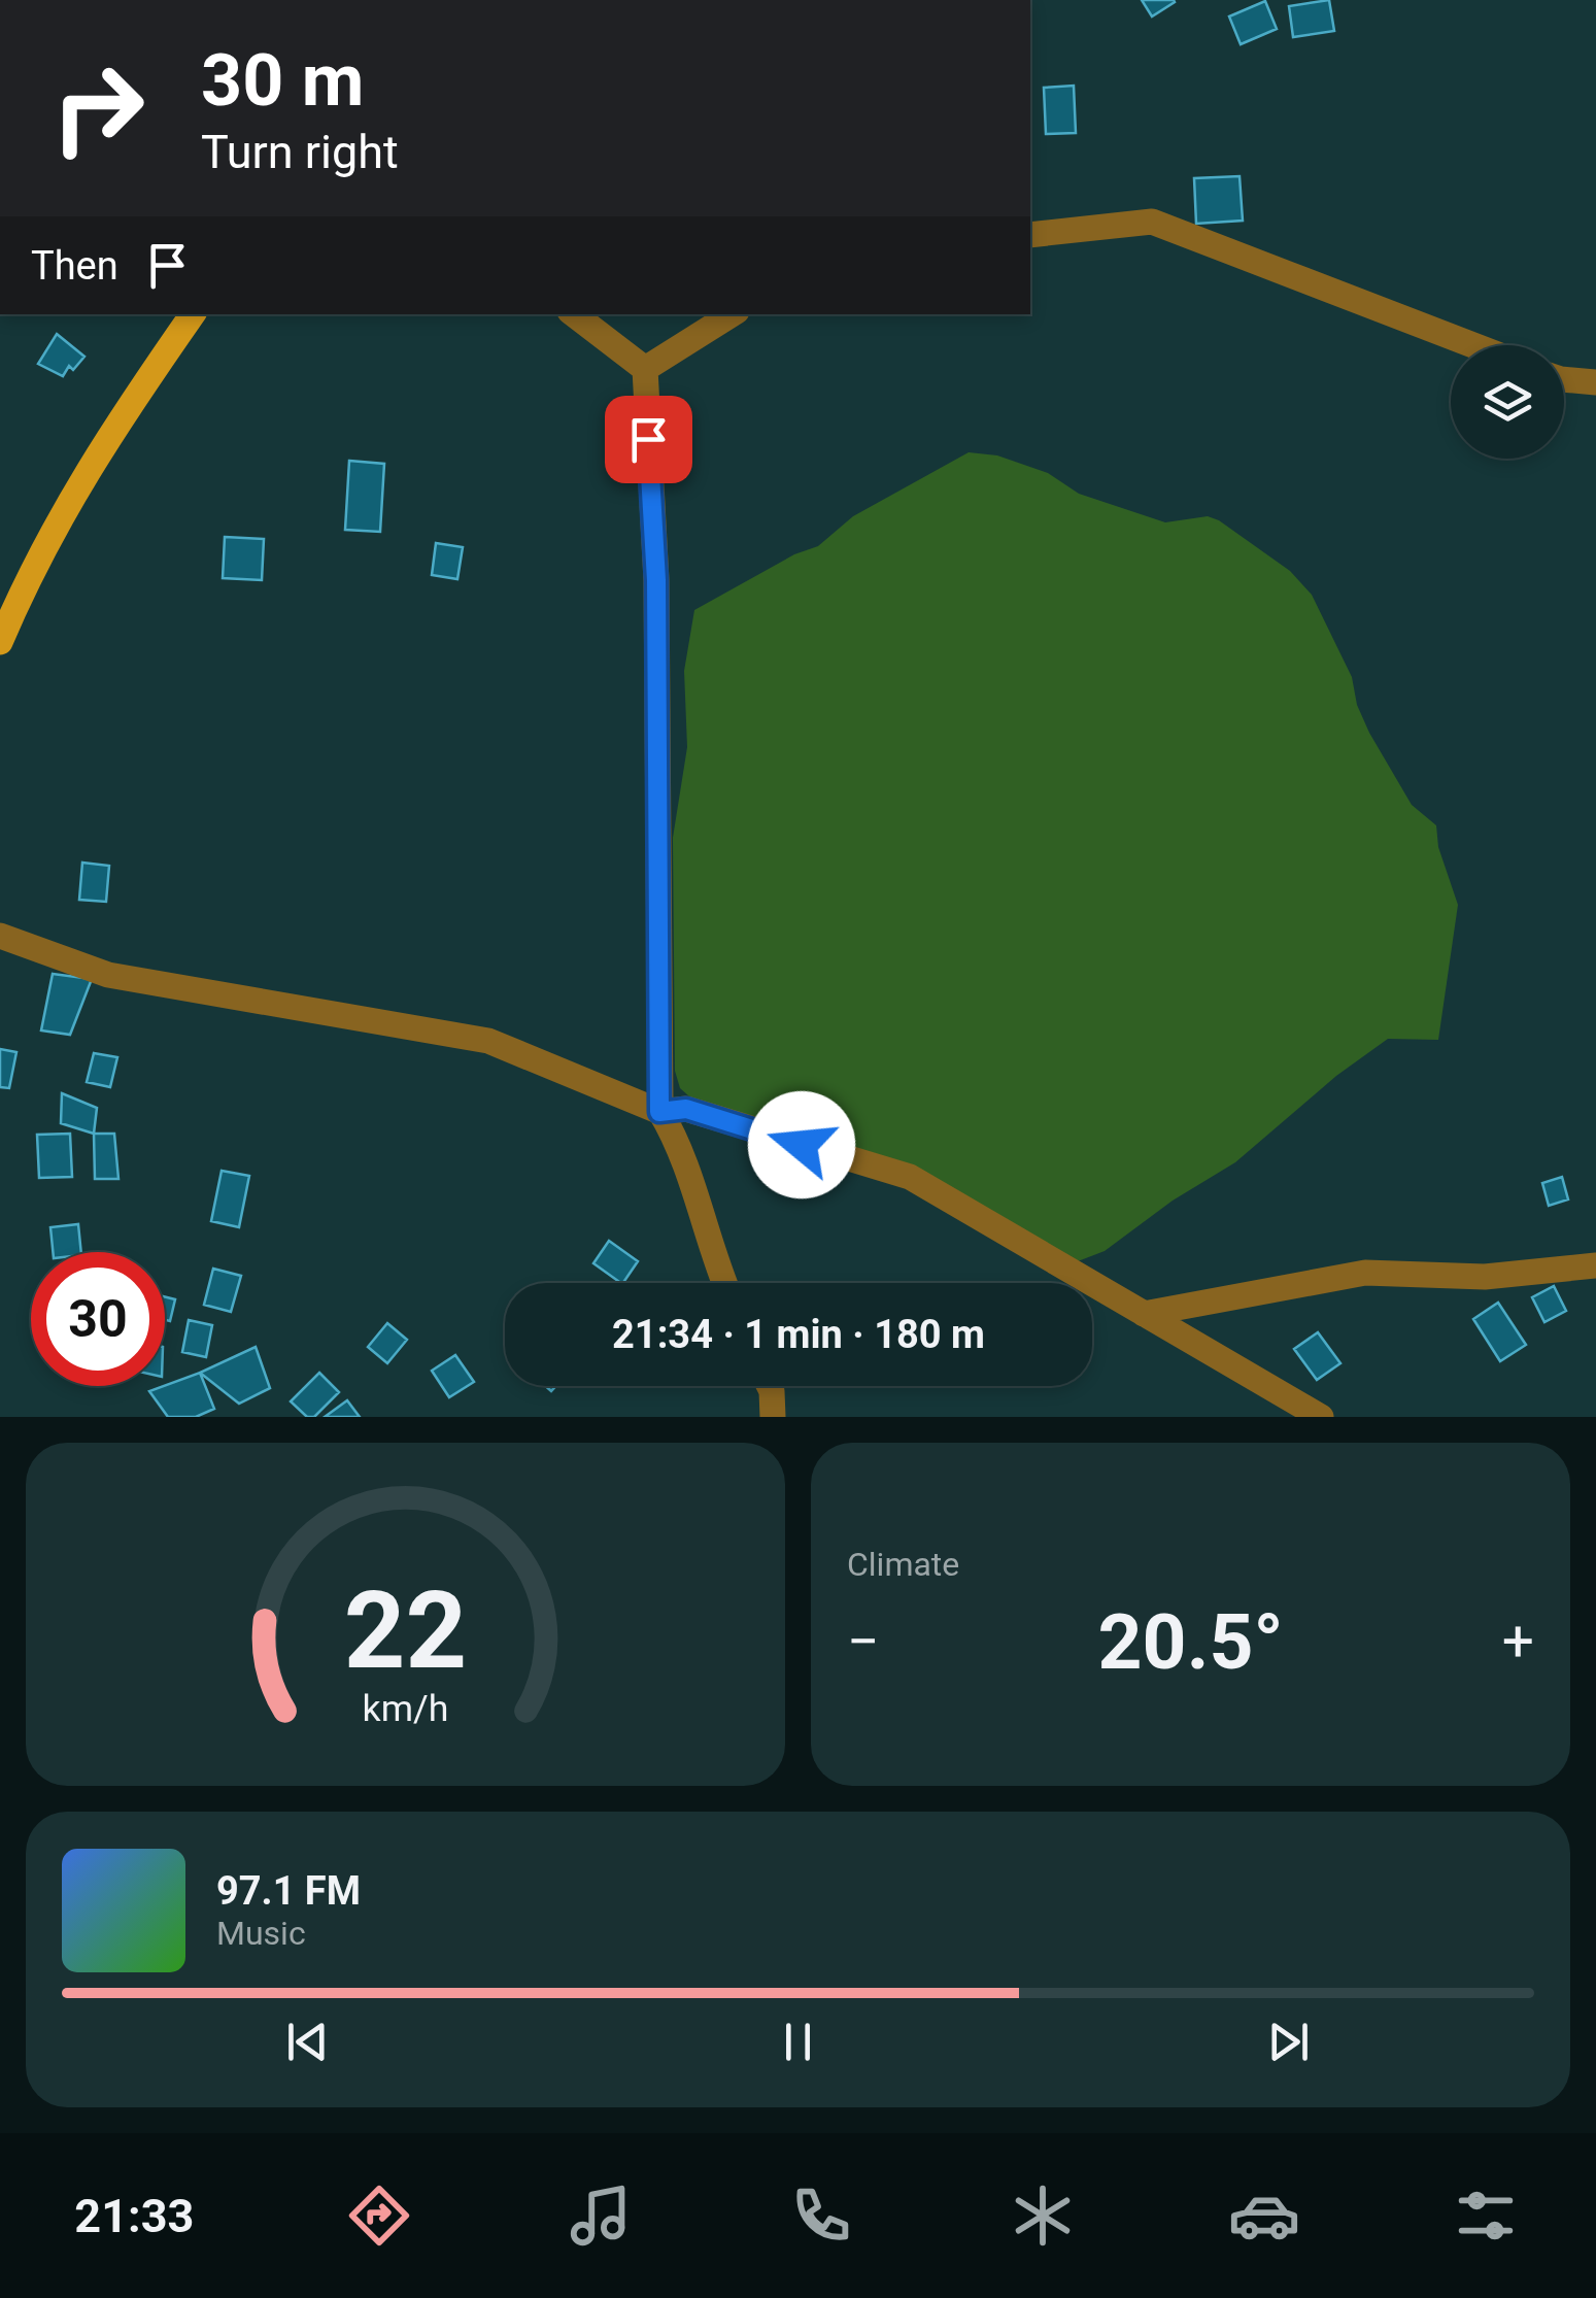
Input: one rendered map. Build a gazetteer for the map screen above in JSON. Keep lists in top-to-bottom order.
{
  "page": {
    "turn": ["30 m", "Turn right"],
    "then": "Then",
    "limit": "30",
    "trip": "21:34 · 1 min · 180 m",
    "tile": "Climate",
    "heat": ["−", "20.5°", "+"],
    "song": ["97.1 FM", "Music"],
    "tabs": "21:33",
    "gauge": ["22", "km/h"]
  }
}
